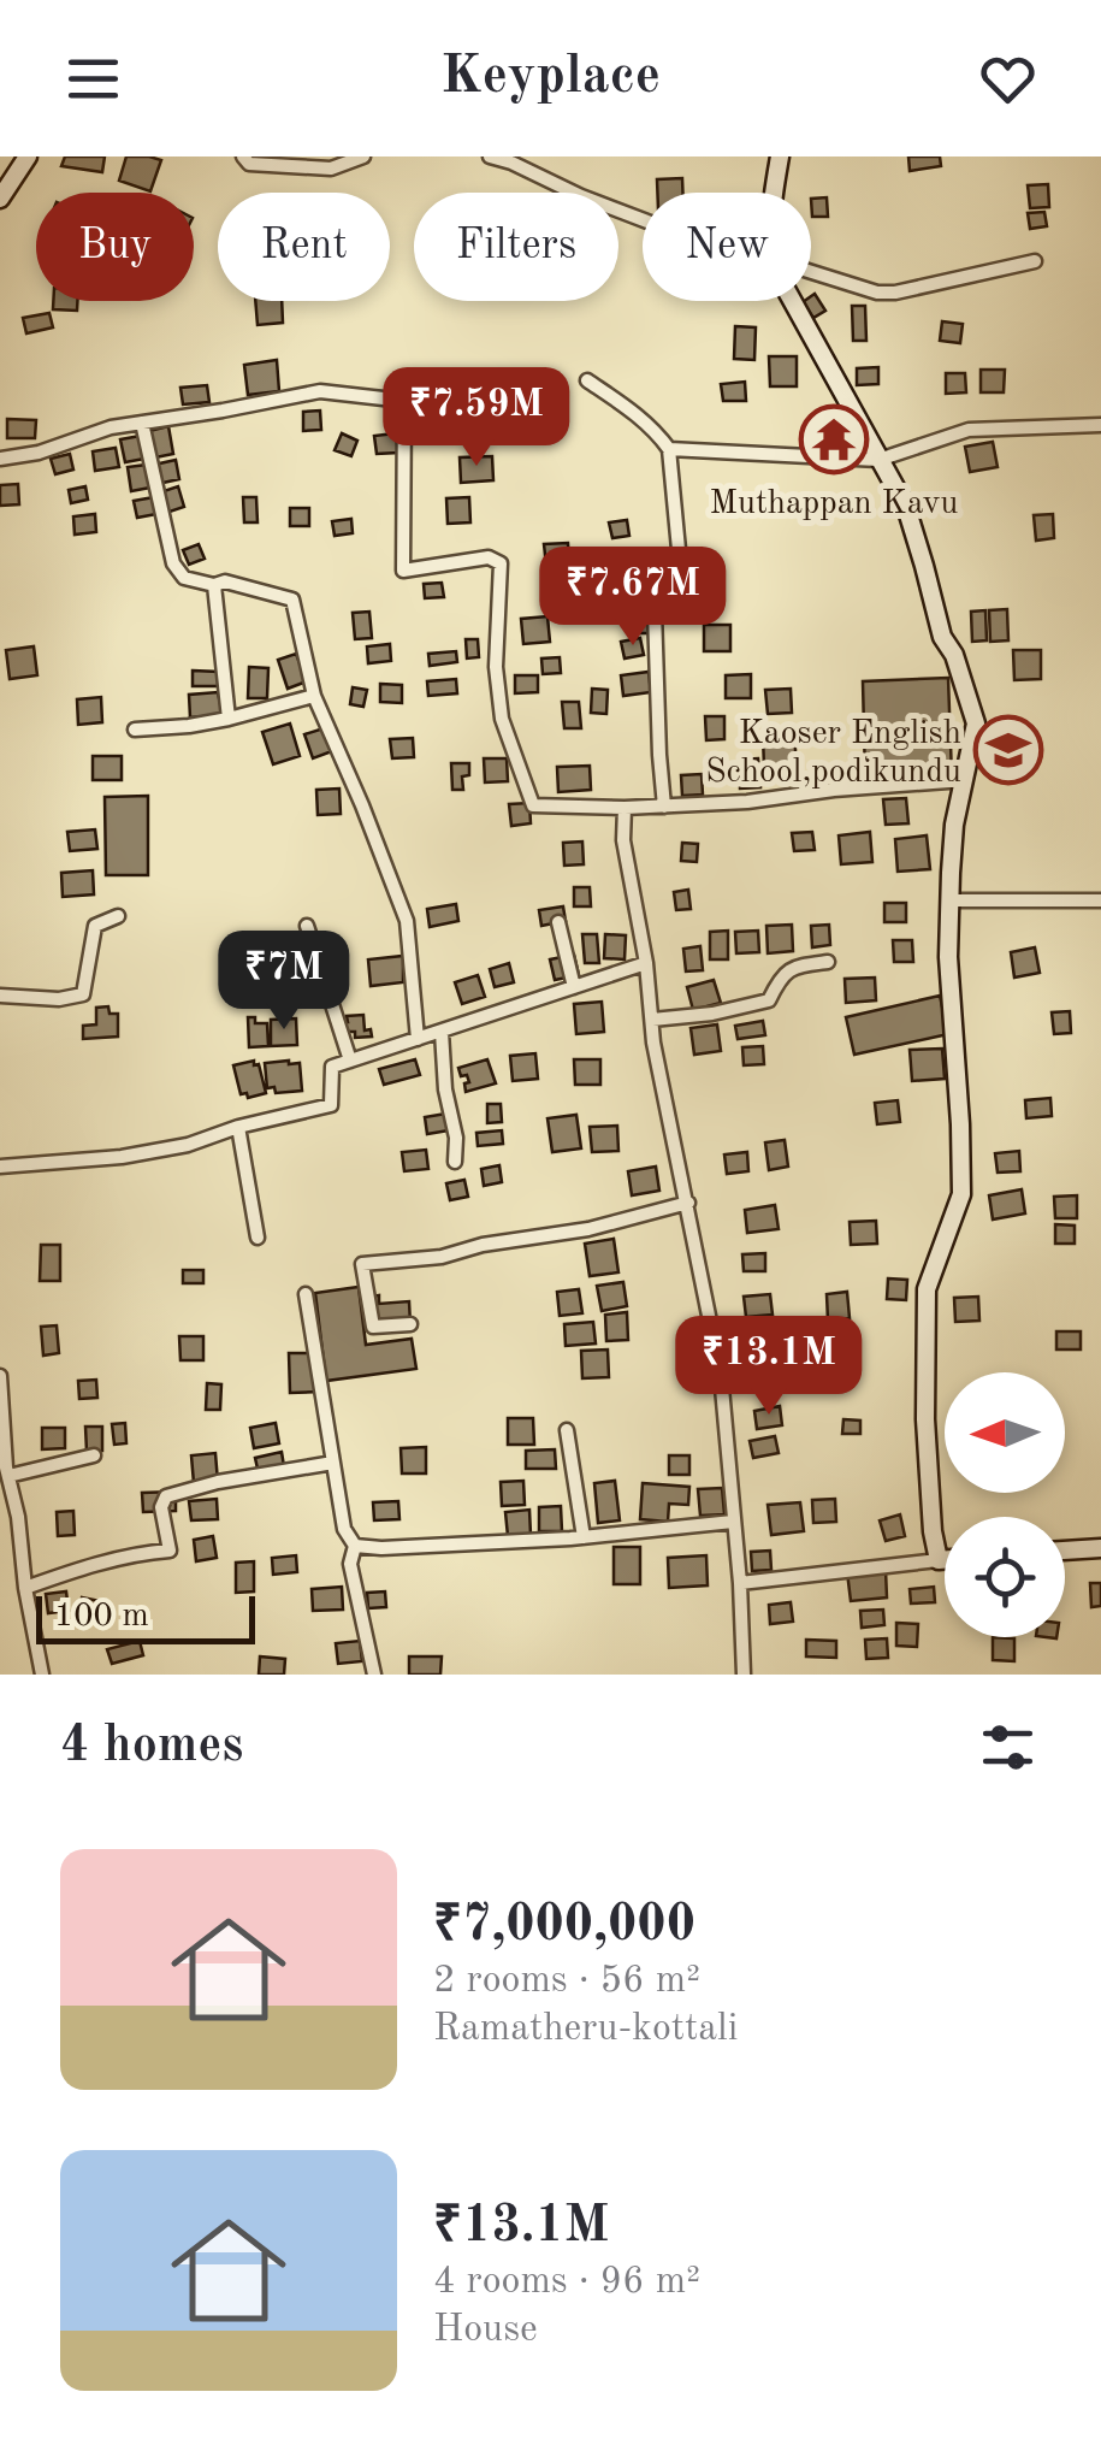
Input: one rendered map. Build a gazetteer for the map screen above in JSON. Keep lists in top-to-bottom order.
{
  "places": {
    "temple": ["Muthappan Kavu"],
    "school or university": ["Kaoser English School,podikundu"]
  },
  "scale_bar": "100 m",
  "north": "left",
  "page": {
    "header": "Keyplace",
    "chip": [
      "Buy",
      "Rent",
      "Filters",
      "New"
    ],
    "price": [
      "₹7.59M",
      "₹7.67M",
      "₹7M",
      "₹13.1M"
    ],
    "scale": "100 m",
    "heading": "4 homes",
    "list": [
      {
        "name": "₹7,000,000",
        "note": "2 rooms · 56 m² · Ramatheru-kottali"
      },
      {
        "name": "₹13.1M",
        "note": "4 rooms · 96 m² · House"
      }
    ]
  }
}
